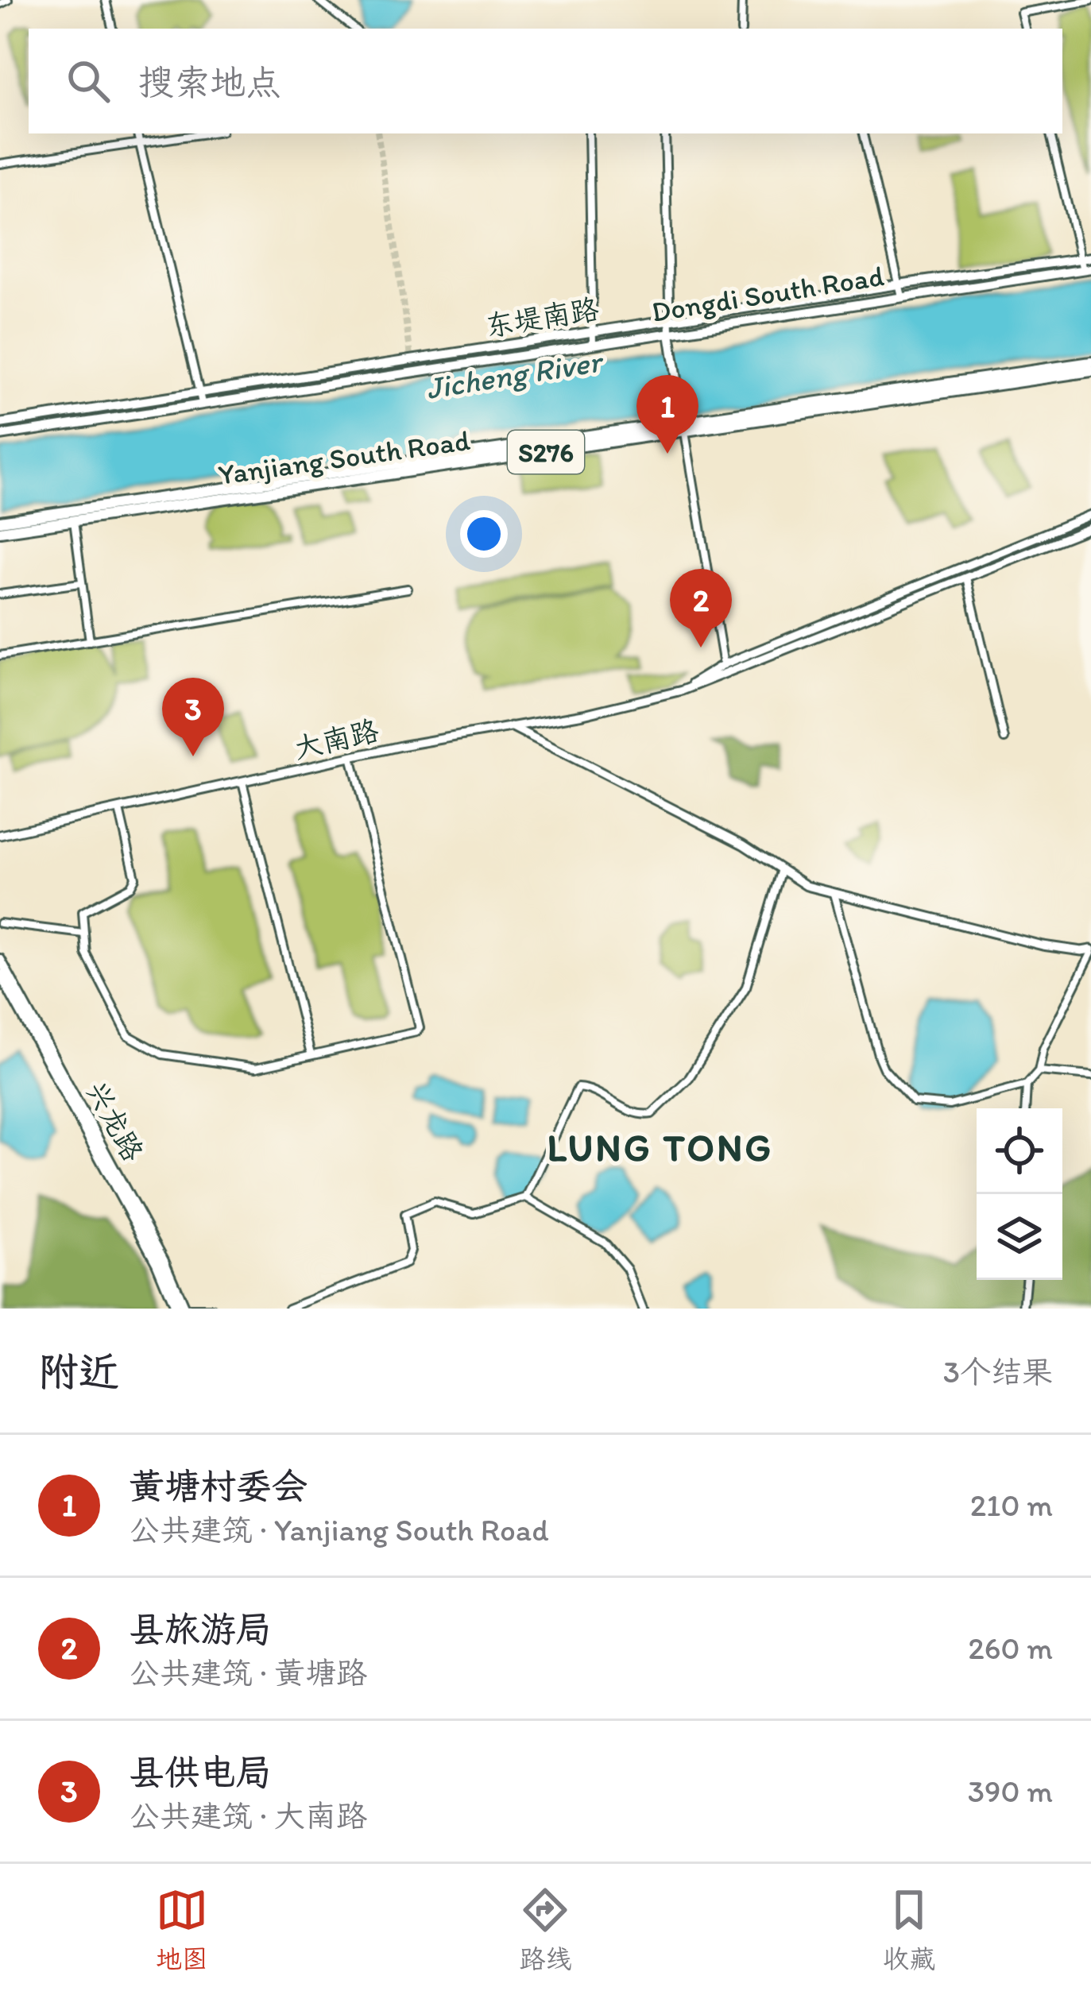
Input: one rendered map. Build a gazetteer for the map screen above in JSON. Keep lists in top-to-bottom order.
{
  "streets": {
    "main road": [
      "Dongdi South Road",
      "东堤南路",
      "S276",
      "Yanjiang South Road",
      "兴龙路"
    ],
    "street": ["大南路"]
  },
  "crossings": [
    ["Dongdi South Road", "东堤南路"]
  ],
  "districts": ["LUNG TONG"],
  "water": ["Jicheng River"],
  "page": {
    "search": "搜索地点",
    "pins": ["1", "2", "3"],
    "heading": ["附近", "3个结果"],
    "list": [
      {
        "mark": "1",
        "name": "黄塘村委会",
        "note": "公共建筑 · Yanjiang South Road",
        "value": "210 m"
      },
      {
        "mark": "2",
        "name": "县旅游局",
        "note": "公共建筑 · 黄塘路",
        "value": "260 m"
      },
      {
        "mark": "3",
        "name": "县供电局",
        "note": "公共建筑 · 大南路",
        "value": "390 m"
      }
    ],
    "nav": ["地图", "路线", "收藏"]
  }
}
